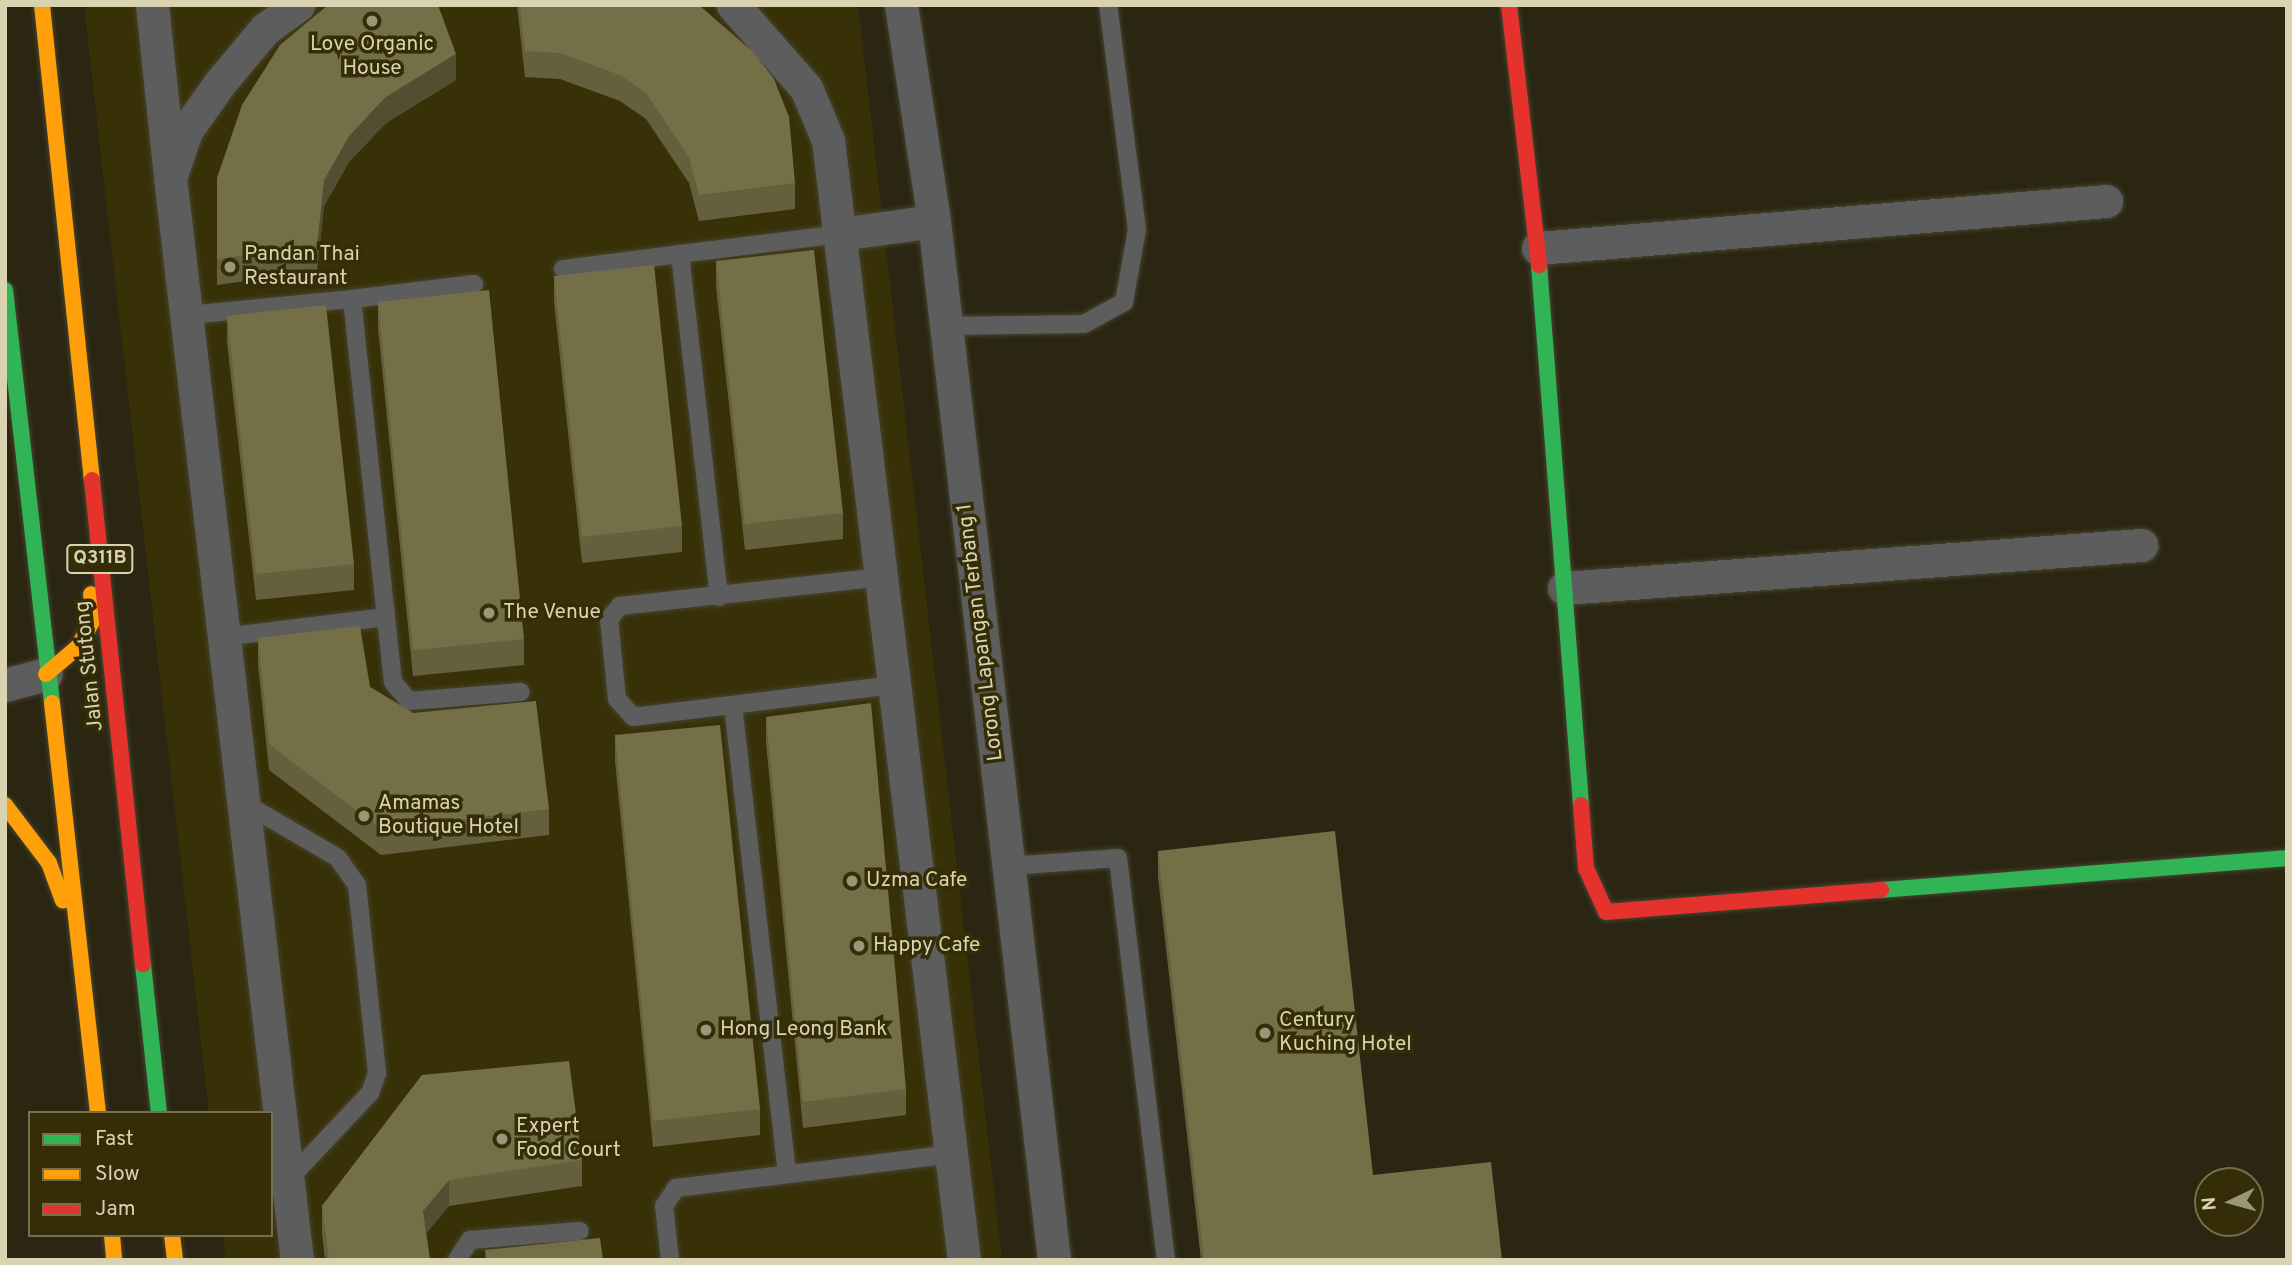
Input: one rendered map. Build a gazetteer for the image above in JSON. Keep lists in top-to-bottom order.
{
  "streets": {
    "main road": ["Q311B", "Jalan Stutong"],
    "street": ["Lorong Lapangan Terbang 1"]
  },
  "places": [
    "Love Organic House",
    "Pandan Thai Restaurant",
    "The Venue",
    "Amamas Boutique Hotel",
    "Uzma Cafe",
    "Happy Cafe",
    "Hong Leong Bank",
    "Century Kuching Hotel",
    "Expert Food Court"
  ],
  "legend": ["Fast", "Slow", "Jam"],
  "north": "left"
}
